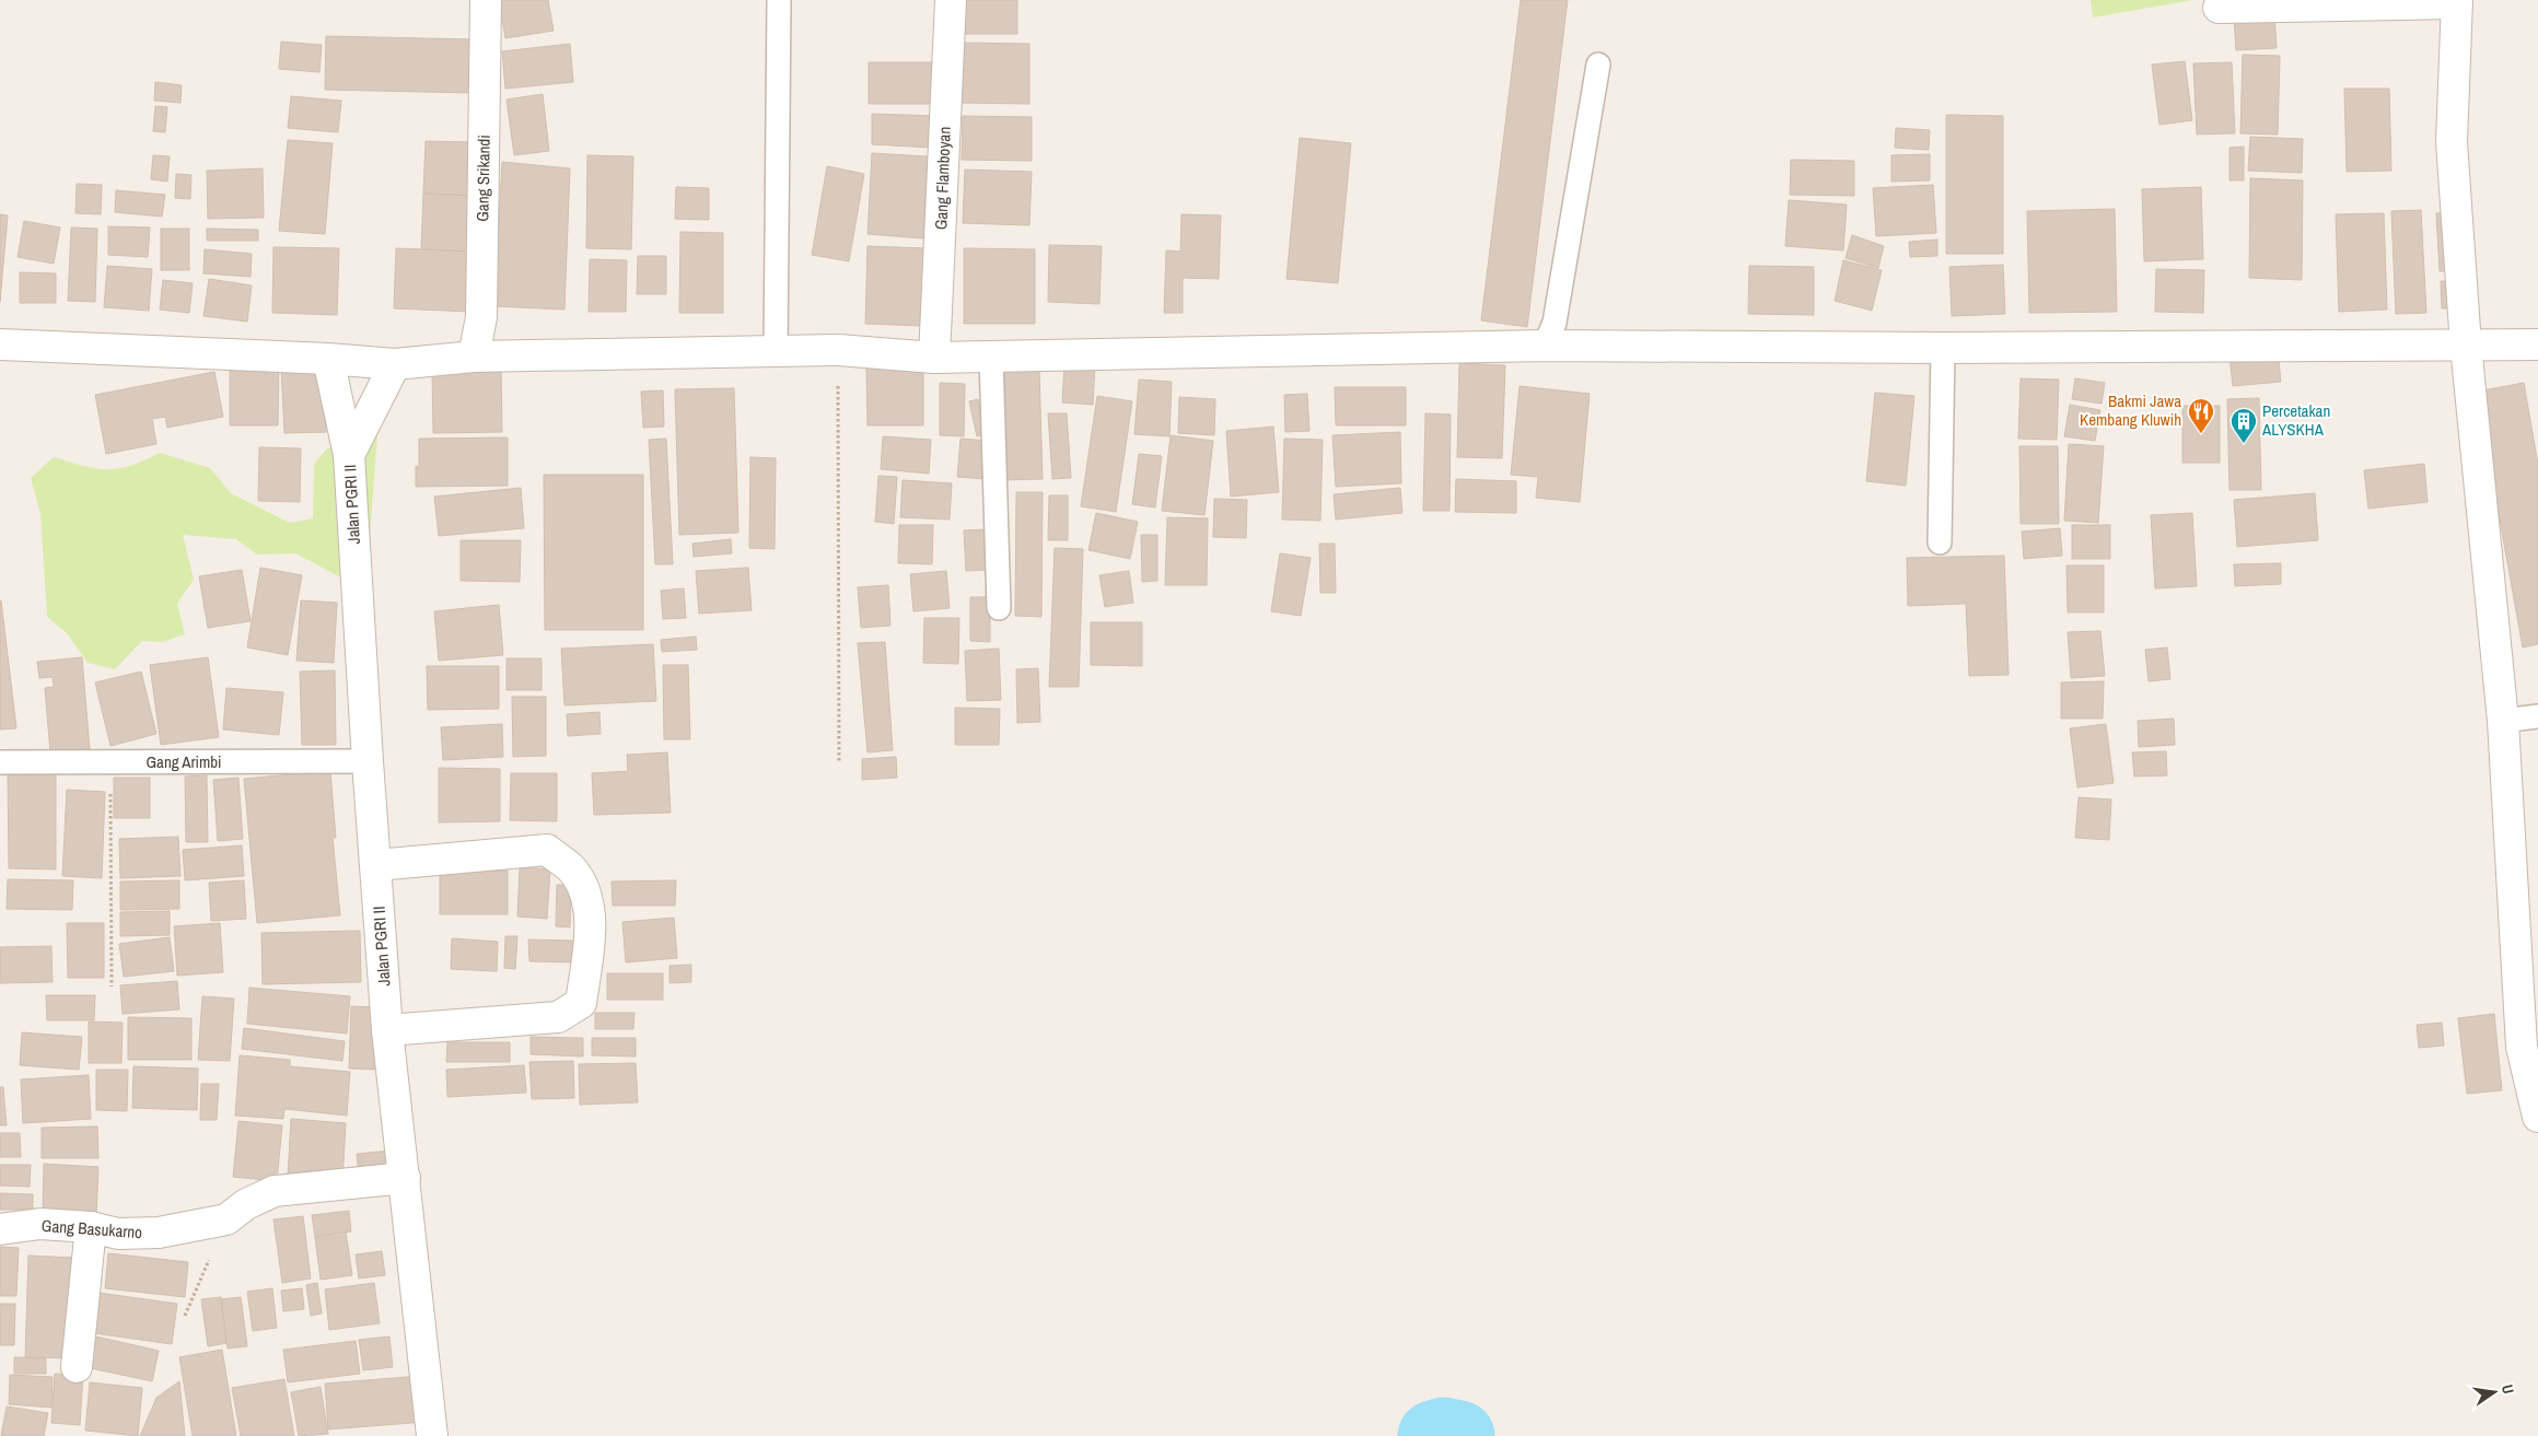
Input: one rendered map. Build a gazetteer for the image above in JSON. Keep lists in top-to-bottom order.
{
  "streets": {
    "street": [
      "Gang Srikandi",
      "Gang Flamboyan",
      "Jalan PGRI II",
      "Gang Basukarno"
    ],
    "lane": ["Gang Arimbi"]
  },
  "crossings": [
    ["Jalan PGRI II", "Gang Arimbi"],
    ["Jalan PGRI II", "Gang Basukarno"]
  ],
  "places": {
    "restaurant": ["Bakmi Jawa Kembang Kluwih"],
    "building": ["Percetakan ALYSKHA"]
  },
  "north": "right"
}
